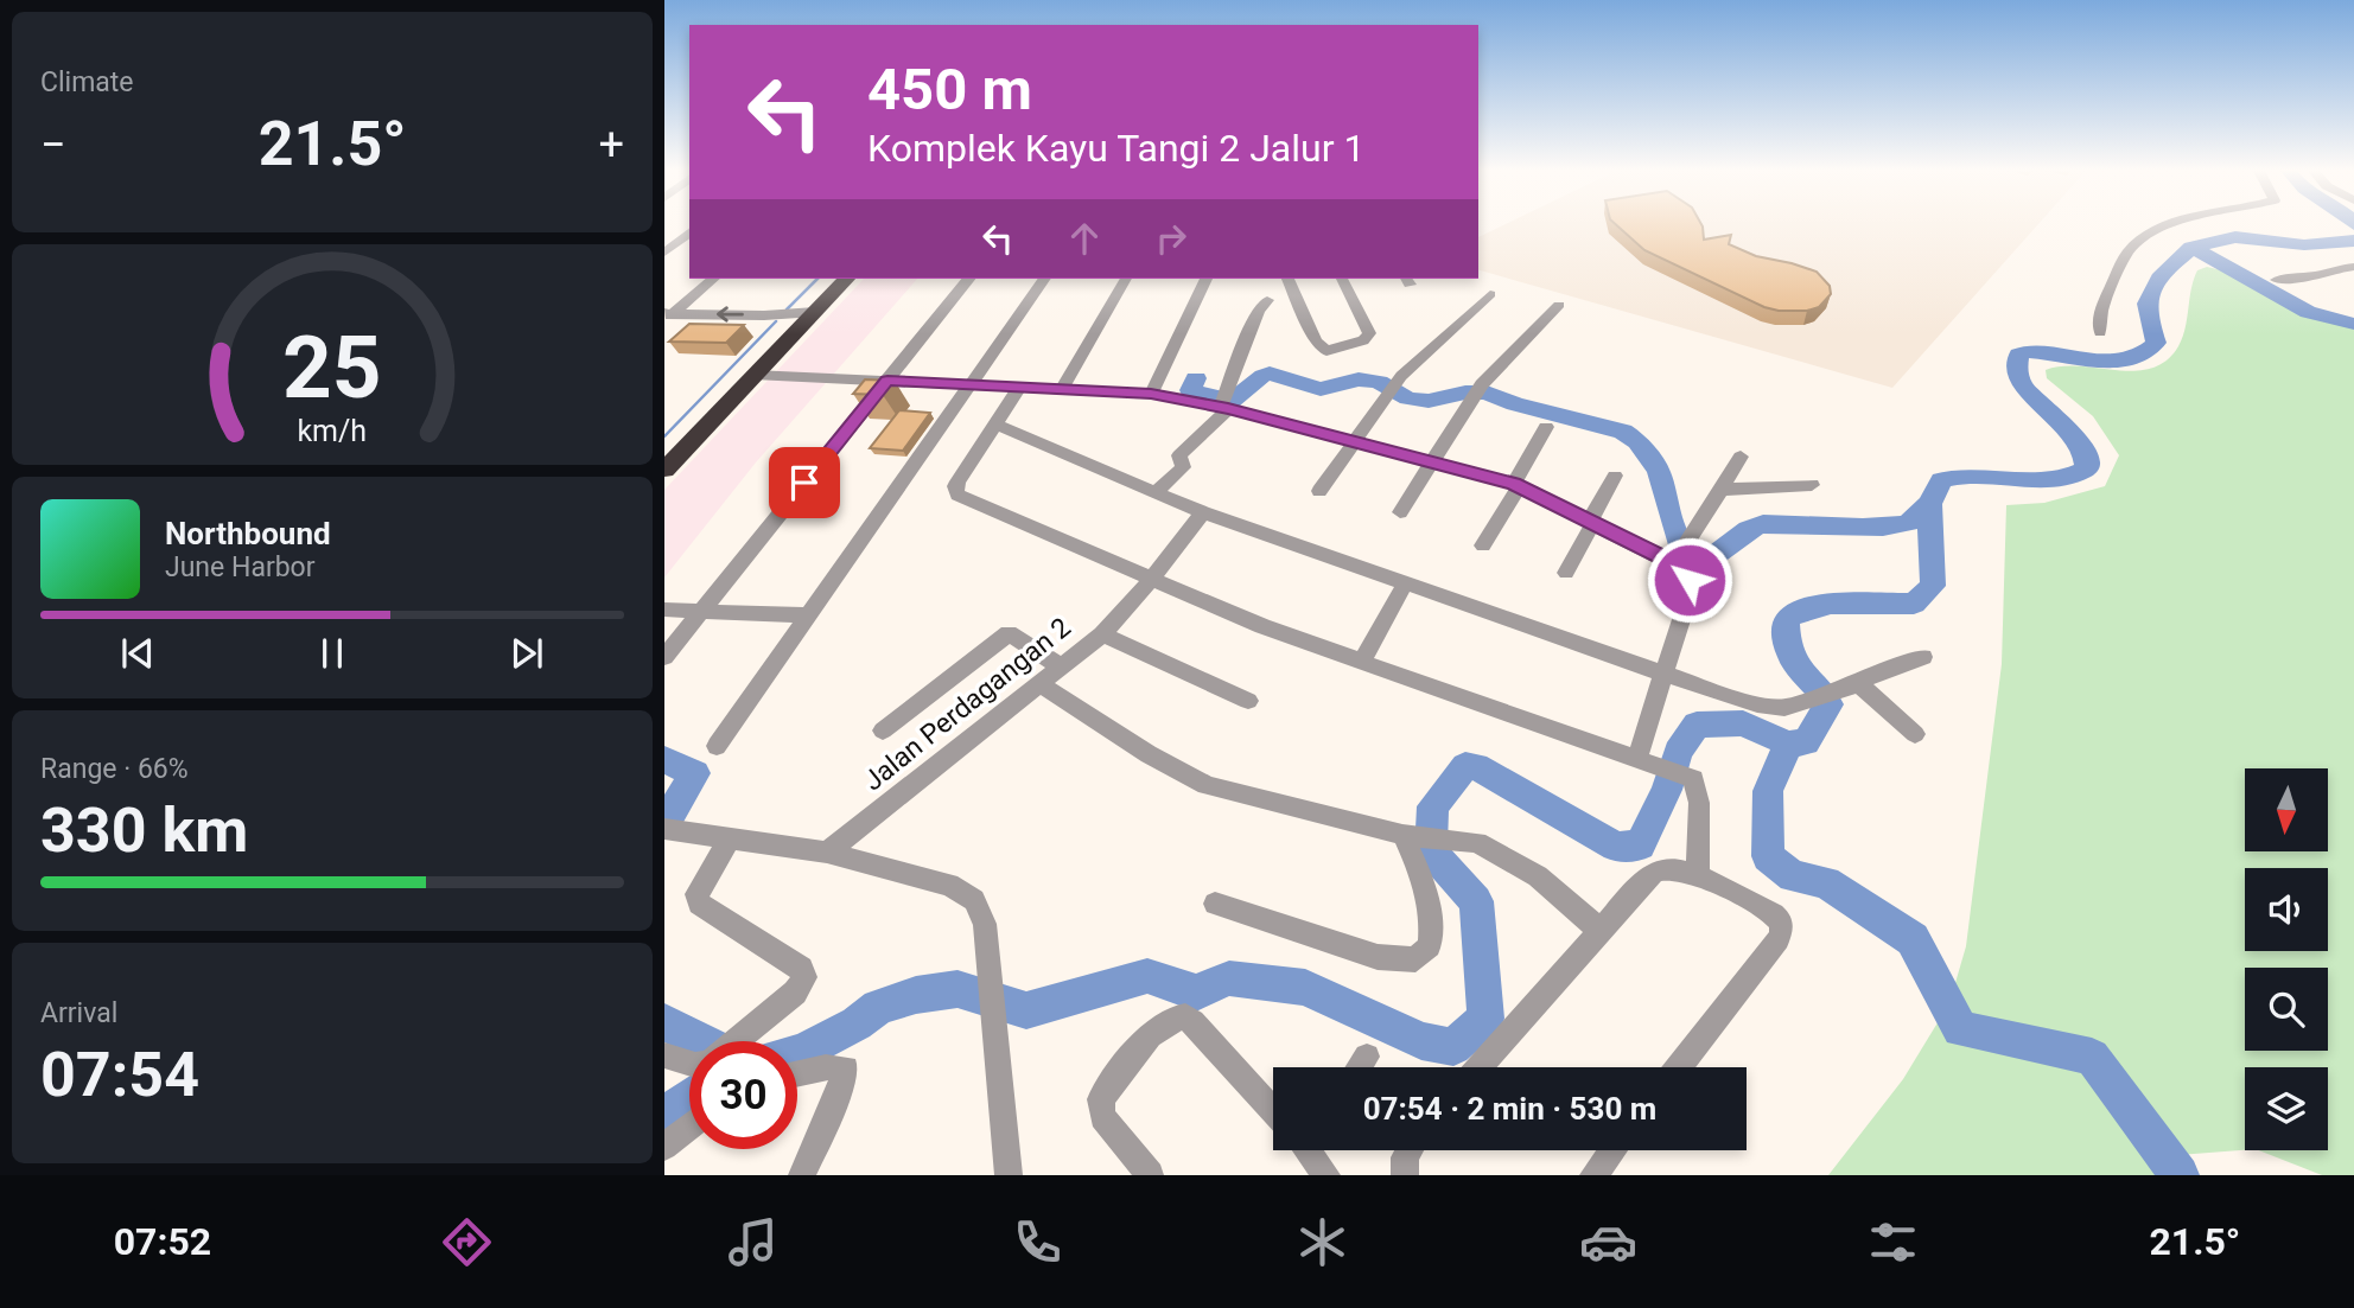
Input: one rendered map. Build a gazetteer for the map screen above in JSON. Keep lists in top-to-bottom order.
{
  "streets": {
    "street": ["Jalan Perdagangan 2"]
  },
  "north": "bottom",
  "page": {
    "tile": [
      "Climate",
      ["Range · 66%", "330 km"],
      ["Arrival", "07:54"]
    ],
    "turn": ["450 m", "Komplek Kayu Tangi 2 Jalur 1"],
    "heat": ["−", "21.5°", "+"],
    "song": ["Northbound", "June Harbor"],
    "limit": "30",
    "trip": "07:54 · 2 min · 530 m",
    "tabs": ["07:52", "21.5°"],
    "gauge": ["25", "km/h"]
  }
}
